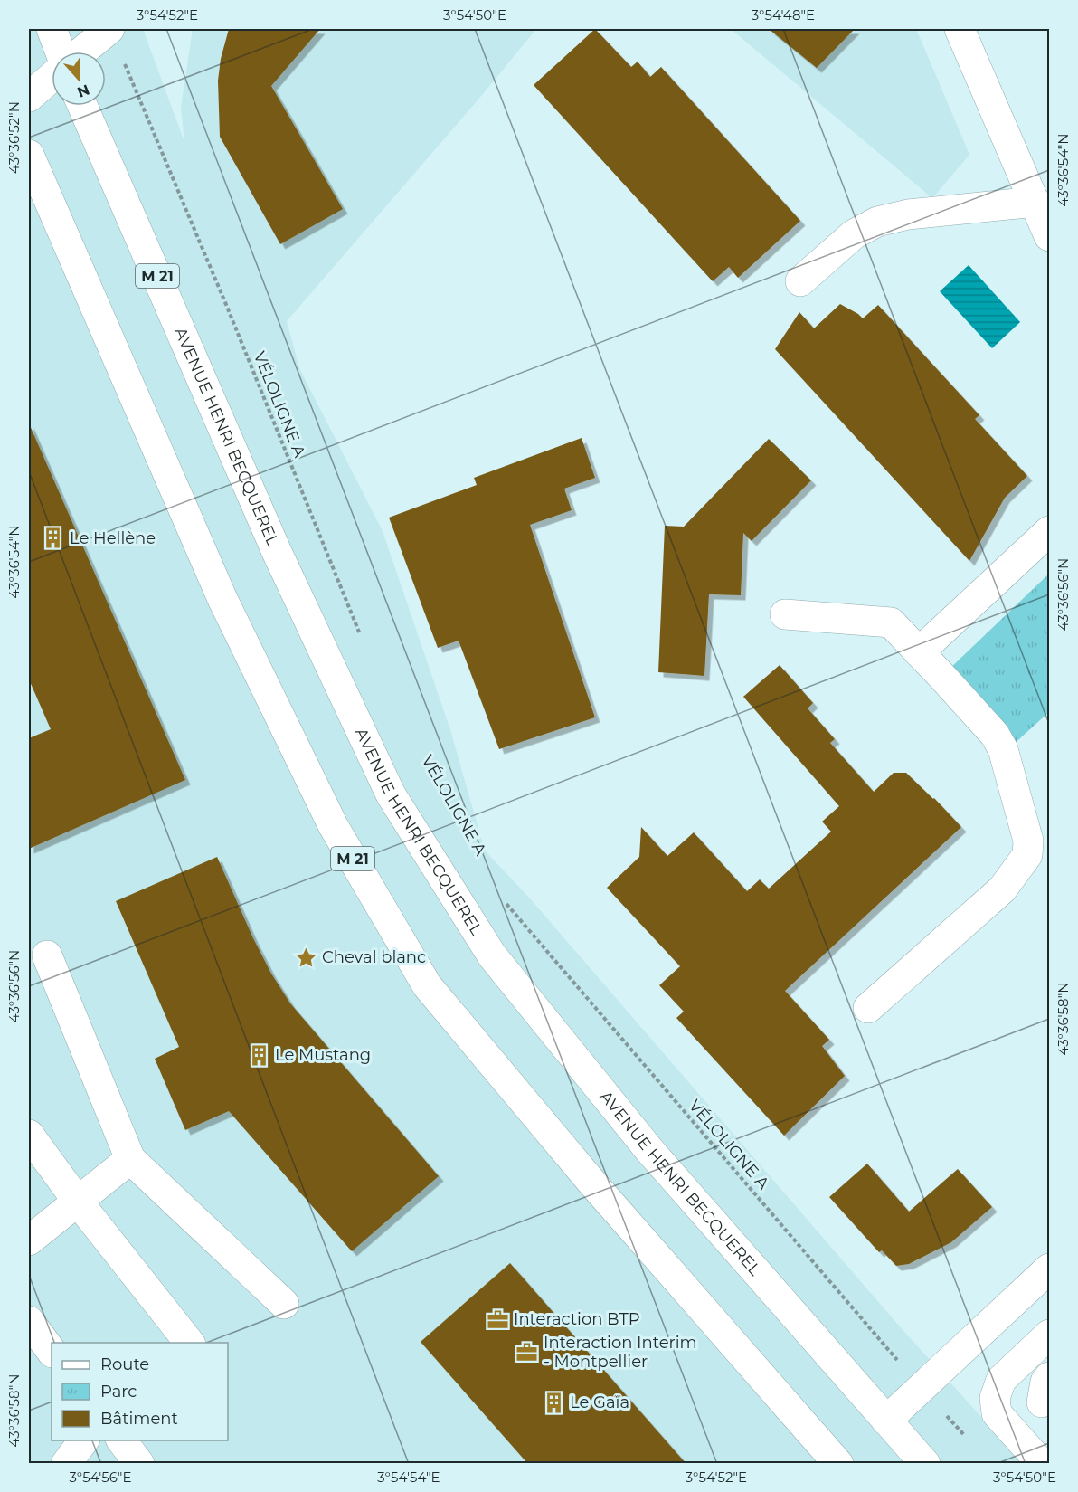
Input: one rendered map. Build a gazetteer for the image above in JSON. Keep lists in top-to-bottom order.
{
  "streets": {
    "main road": ["M 21", "AVENUE HENRI BECQUEREL"],
    "path": ["VÉLOLIGNE A"]
  },
  "places": {
    "building": ["Le Hellène", "Le Mustang", "Le Gaïa"],
    "place": ["Cheval blanc"],
    "office": ["Interaction BTP", "Interaction Interim - Montpellier"]
  },
  "legend": ["Route", "Parc", "Bâtiment"],
  "north": "bottom",
  "coordinates": [
    "3°54'52\"E",
    "3°54'50\"E",
    "3°54'48\"E",
    "43°36'52\"N",
    "43°36'54\"N",
    "43°36'56\"N",
    "43°36'58\"N",
    "3°54'56\"E",
    "3°54'54\"E"
  ]
}
